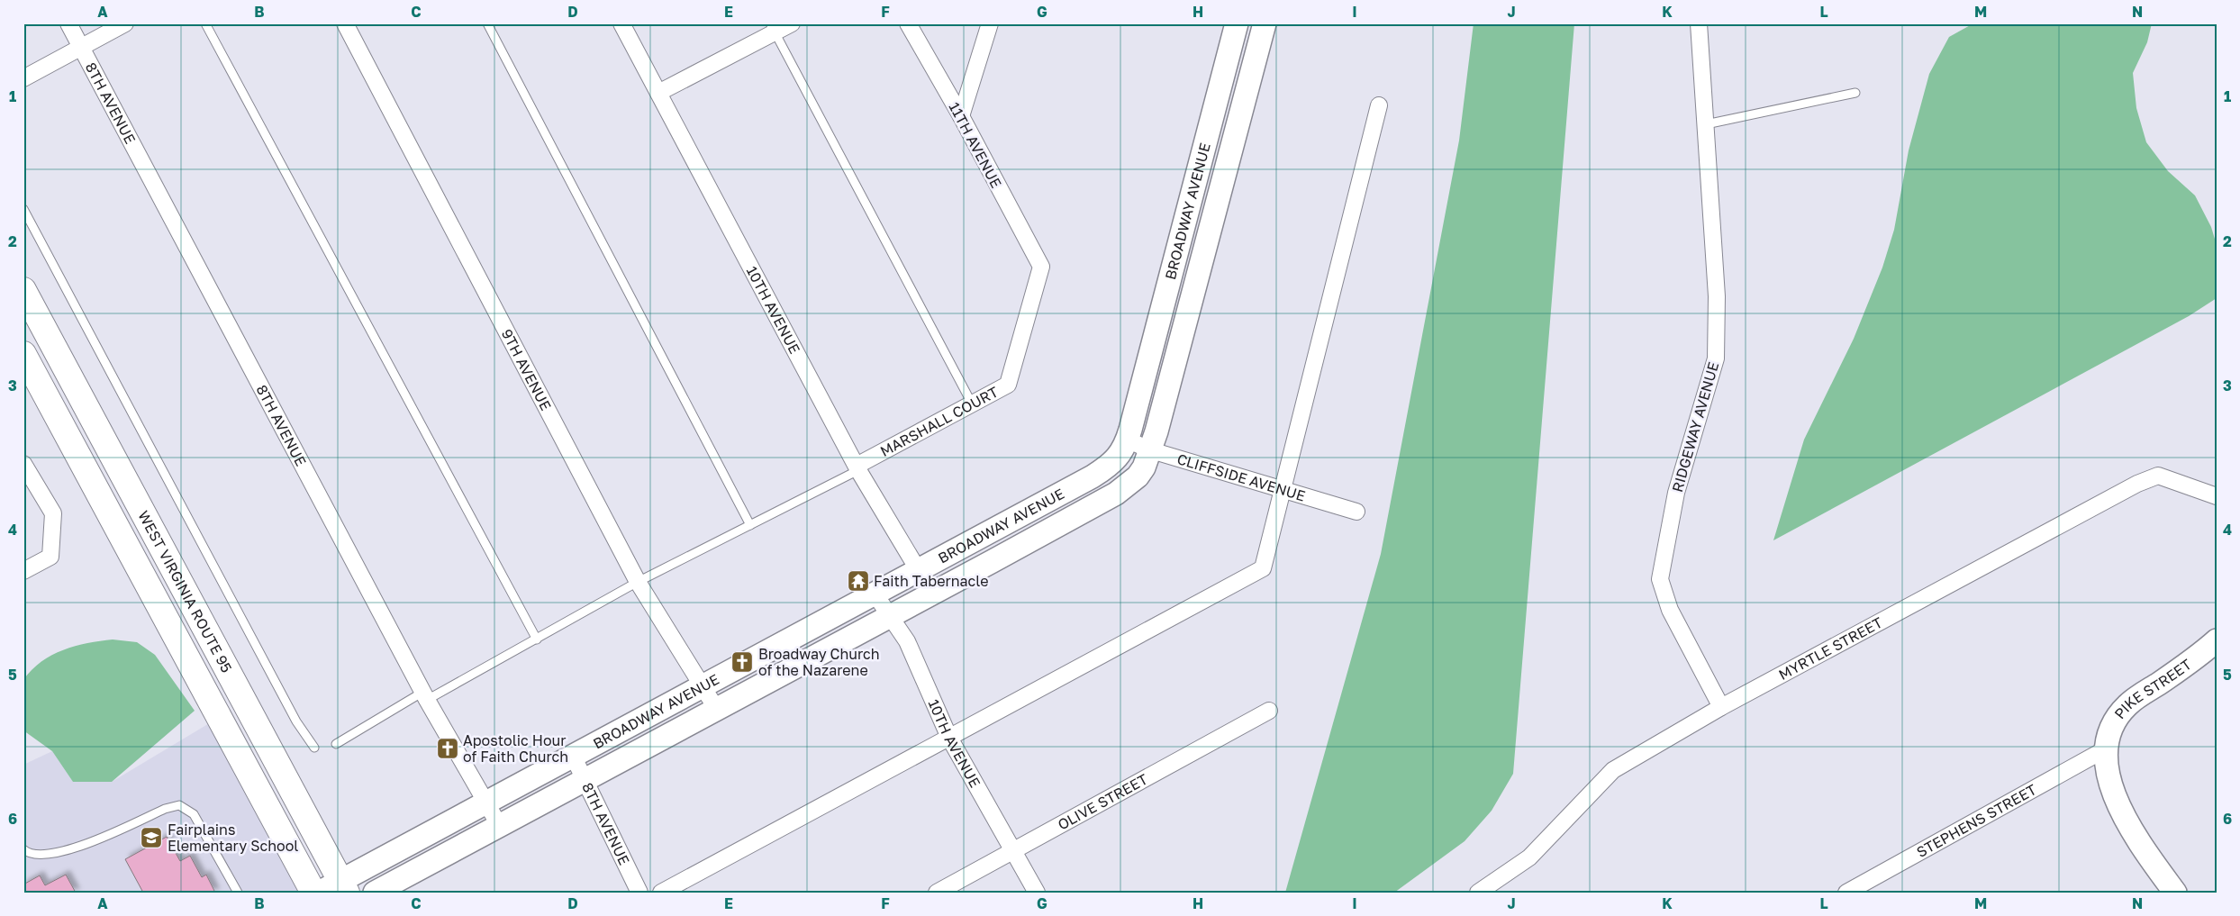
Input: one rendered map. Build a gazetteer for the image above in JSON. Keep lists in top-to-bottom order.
{
  "streets": {
    "main road": ["BROADWAY AVENUE", "WEST VIRGINIA ROUTE 95", "PIKE STREET"],
    "street": [
      "8TH AVENUE",
      "11TH AVENUE",
      "10TH AVENUE",
      "9TH AVENUE",
      "MARSHALL COURT",
      "RIDGEWAY AVENUE",
      "CLIFFSIDE AVENUE",
      "MYRTLE STREET",
      "OLIVE STREET",
      "STEPHENS STREET"
    ]
  },
  "crossings": [
    ["8TH AVENUE", "BROADWAY AVENUE"],
    ["11TH AVENUE", "MARSHALL COURT"],
    ["BROADWAY AVENUE", "10TH AVENUE"],
    ["BROADWAY AVENUE", "9TH AVENUE"],
    ["BROADWAY AVENUE", "CLIFFSIDE AVENUE"],
    ["BROADWAY AVENUE", "WEST VIRGINIA ROUTE 95"],
    ["10TH AVENUE", "MARSHALL COURT"],
    ["10TH AVENUE", "OLIVE STREET"],
    ["RIDGEWAY AVENUE", "MYRTLE STREET"],
    ["PIKE STREET", "STEPHENS STREET"]
  ],
  "places": {
    "temple": ["Faith Tabernacle"],
    "church": ["Broadway Church of the Nazarene", "Apostolic Hour of Faith Church"],
    "school or university": ["Fairplains Elementary School"]
  },
  "grid": {
    "columns": [
      "A",
      "B",
      "C",
      "D",
      "E",
      "F",
      "G",
      "H",
      "I",
      "J",
      "K",
      "L",
      "M",
      "N"
    ],
    "rows": [
      "1",
      "2",
      "3",
      "4",
      "5",
      "6"
    ]
  }
}
